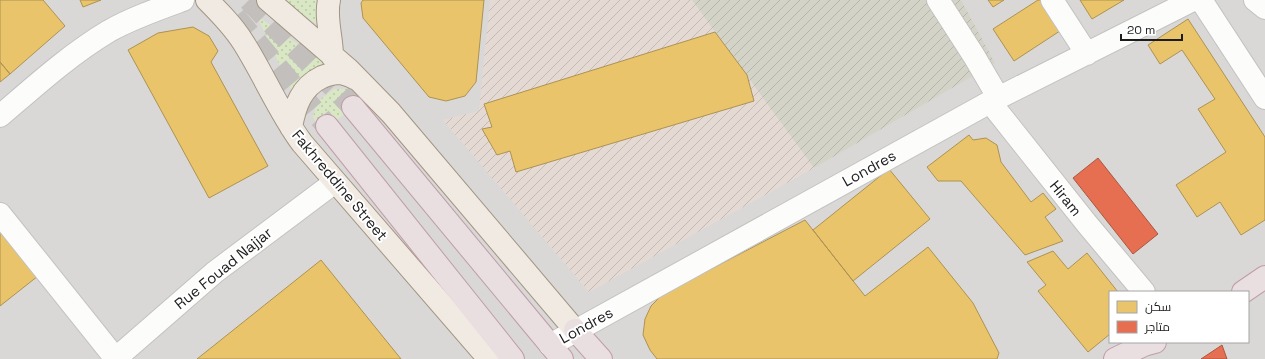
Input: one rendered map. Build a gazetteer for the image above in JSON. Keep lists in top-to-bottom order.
{
  "streets": {
    "main road": ["Fakhreddine Street"],
    "street": ["Londres", "Hiram", "Rue Fouad Najjar"]
  },
  "crossings": [
    ["Londres", "Hiram"],
    ["Fakhreddine Street", "Rue Fouad Najjar"]
  ],
  "legend": ["سكن", "متاجر"],
  "scale_bar": "20 m"
}
